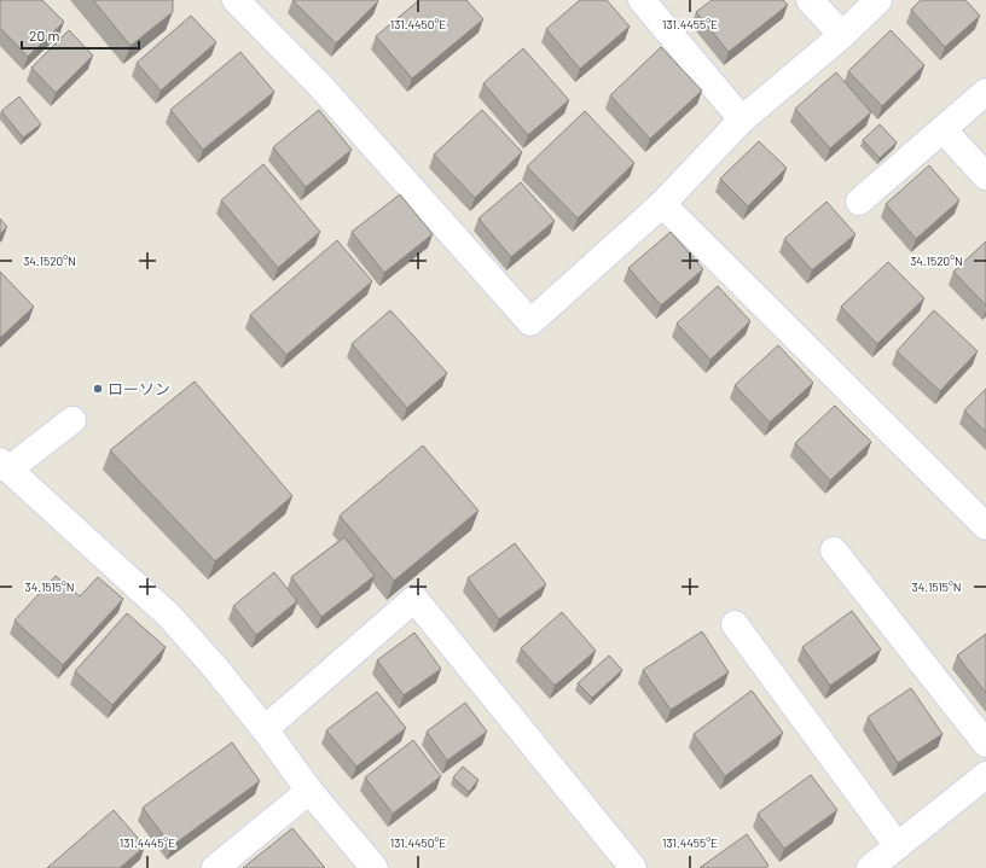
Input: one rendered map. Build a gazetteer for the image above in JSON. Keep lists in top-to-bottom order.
{
  "places": ["ローソン"],
  "scale_bar": "20 m",
  "coordinates": [
    "131.4450°E",
    "131.4455°E",
    "34.1520°N",
    "34.1515°N",
    "131.4445°E"
  ]
}
